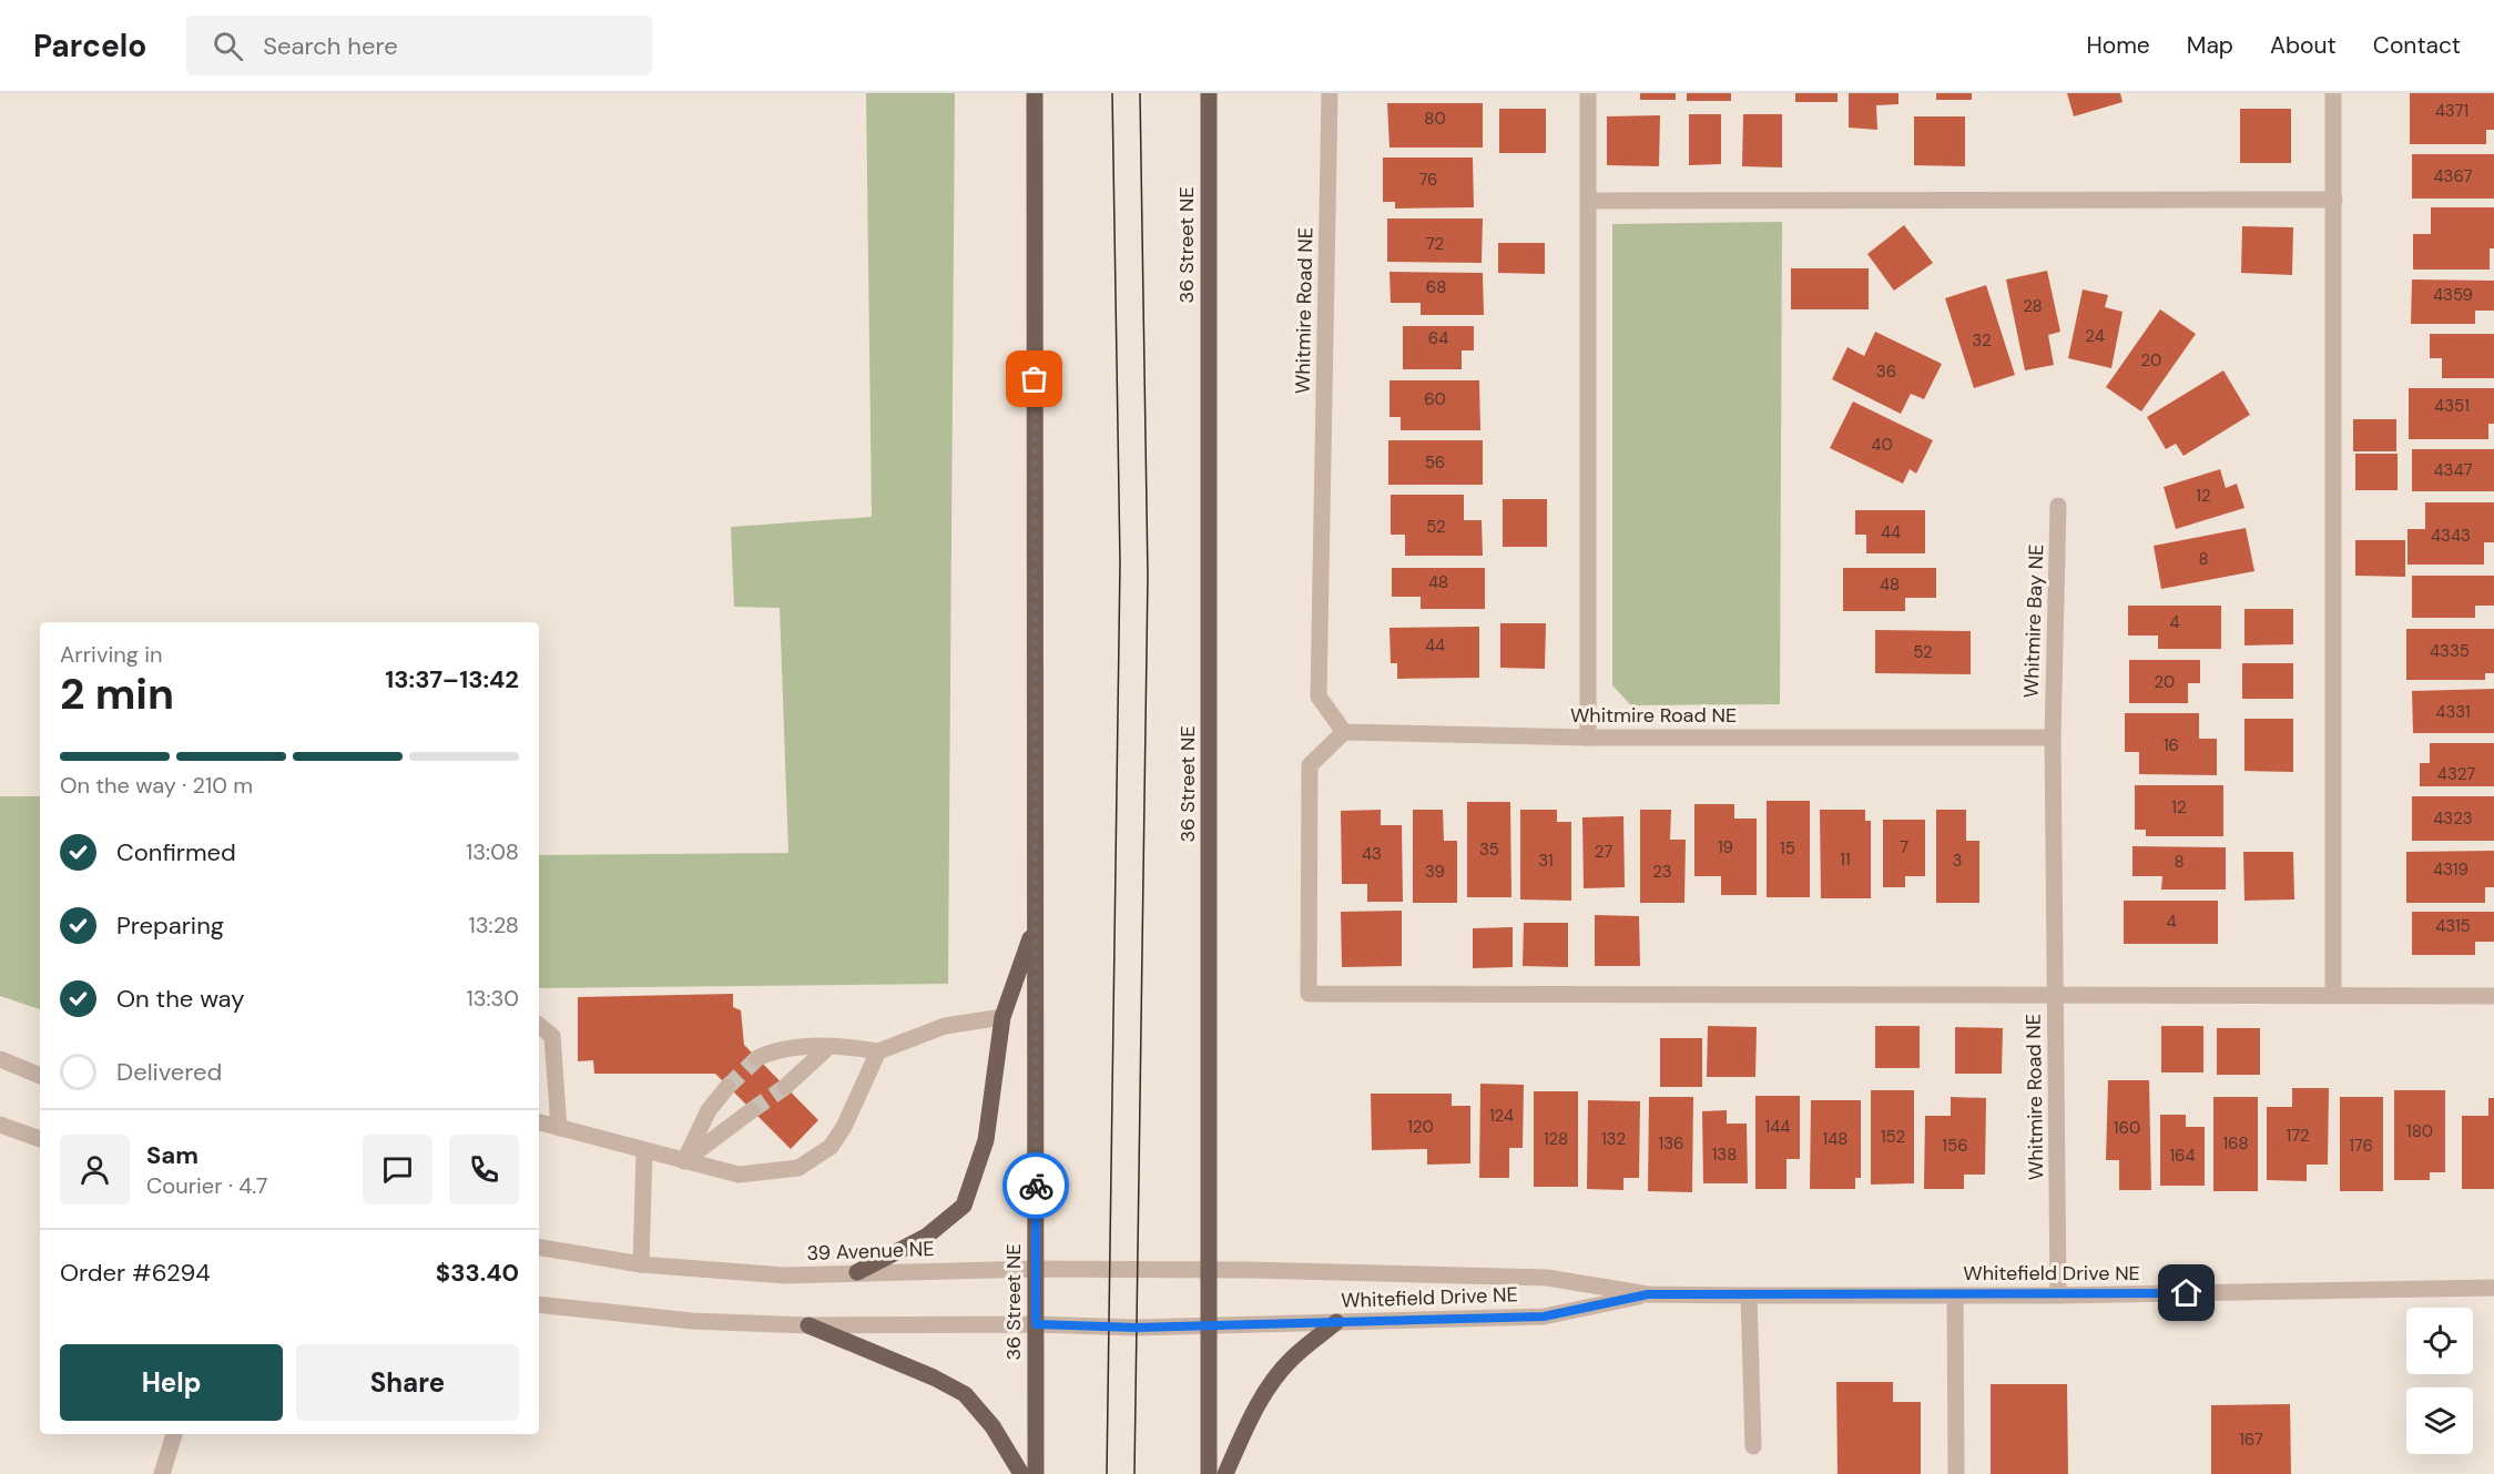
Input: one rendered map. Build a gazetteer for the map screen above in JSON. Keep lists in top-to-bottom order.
{
  "streets": {
    "main road": ["36 Street NE"],
    "street": [
      "Whitmire Road NE",
      "Whitmire Bay NE",
      "39 Avenue NE",
      "Whitefield Drive NE"
    ]
  },
  "crossings": [
    ["36 Street NE", "39 Avenue NE"],
    ["36 Street NE", "Whitefield Drive NE"],
    ["Whitmire Road NE", "Whitmire Bay NE"],
    ["Whitmire Road NE", "Whitefield Drive NE"],
    ["39 Avenue NE", "Whitefield Drive NE"]
  ],
  "house_numbers": [
    "4371",
    "80",
    "4367",
    "76",
    "72",
    "68",
    "4359",
    "28",
    "24",
    "64",
    "32",
    "20",
    "36",
    "60",
    "4351",
    "40",
    "56",
    "4347",
    "12",
    "52",
    "44",
    "4343",
    "8",
    "48",
    "48",
    "4",
    "44",
    "4335",
    "52",
    "20",
    "4331",
    "16",
    "4327",
    "12",
    "4323",
    "19",
    "7",
    "15",
    "35",
    "27",
    "43",
    "11",
    "31",
    "3",
    "8",
    "4319",
    "39",
    "23",
    "4",
    "4315",
    "124",
    "120",
    "144",
    "160",
    "180",
    "172",
    "152",
    "128",
    "132",
    "148",
    "136",
    "168",
    "156",
    "176",
    "138",
    "164",
    "167"
  ],
  "page": {
    "header": "Parcelo",
    "search": "Search here",
    "nav": [
      "Home",
      "Map",
      "About",
      "Contact"
    ],
    "heading": ["2 min", "Arriving in", "13:37–13:42"],
    "panel": [
      "Sam",
      "Courier · 4.7",
      "Order #6294",
      "$33.40"
    ],
    "bar": "On the way · 210 m",
    "list": [
      ["Confirmed", "13:08"],
      ["Preparing", "13:28"],
      ["On the way", "13:30"],
      "Delivered"
    ],
    "buttons": ["Help", "Share"]
  }
}
